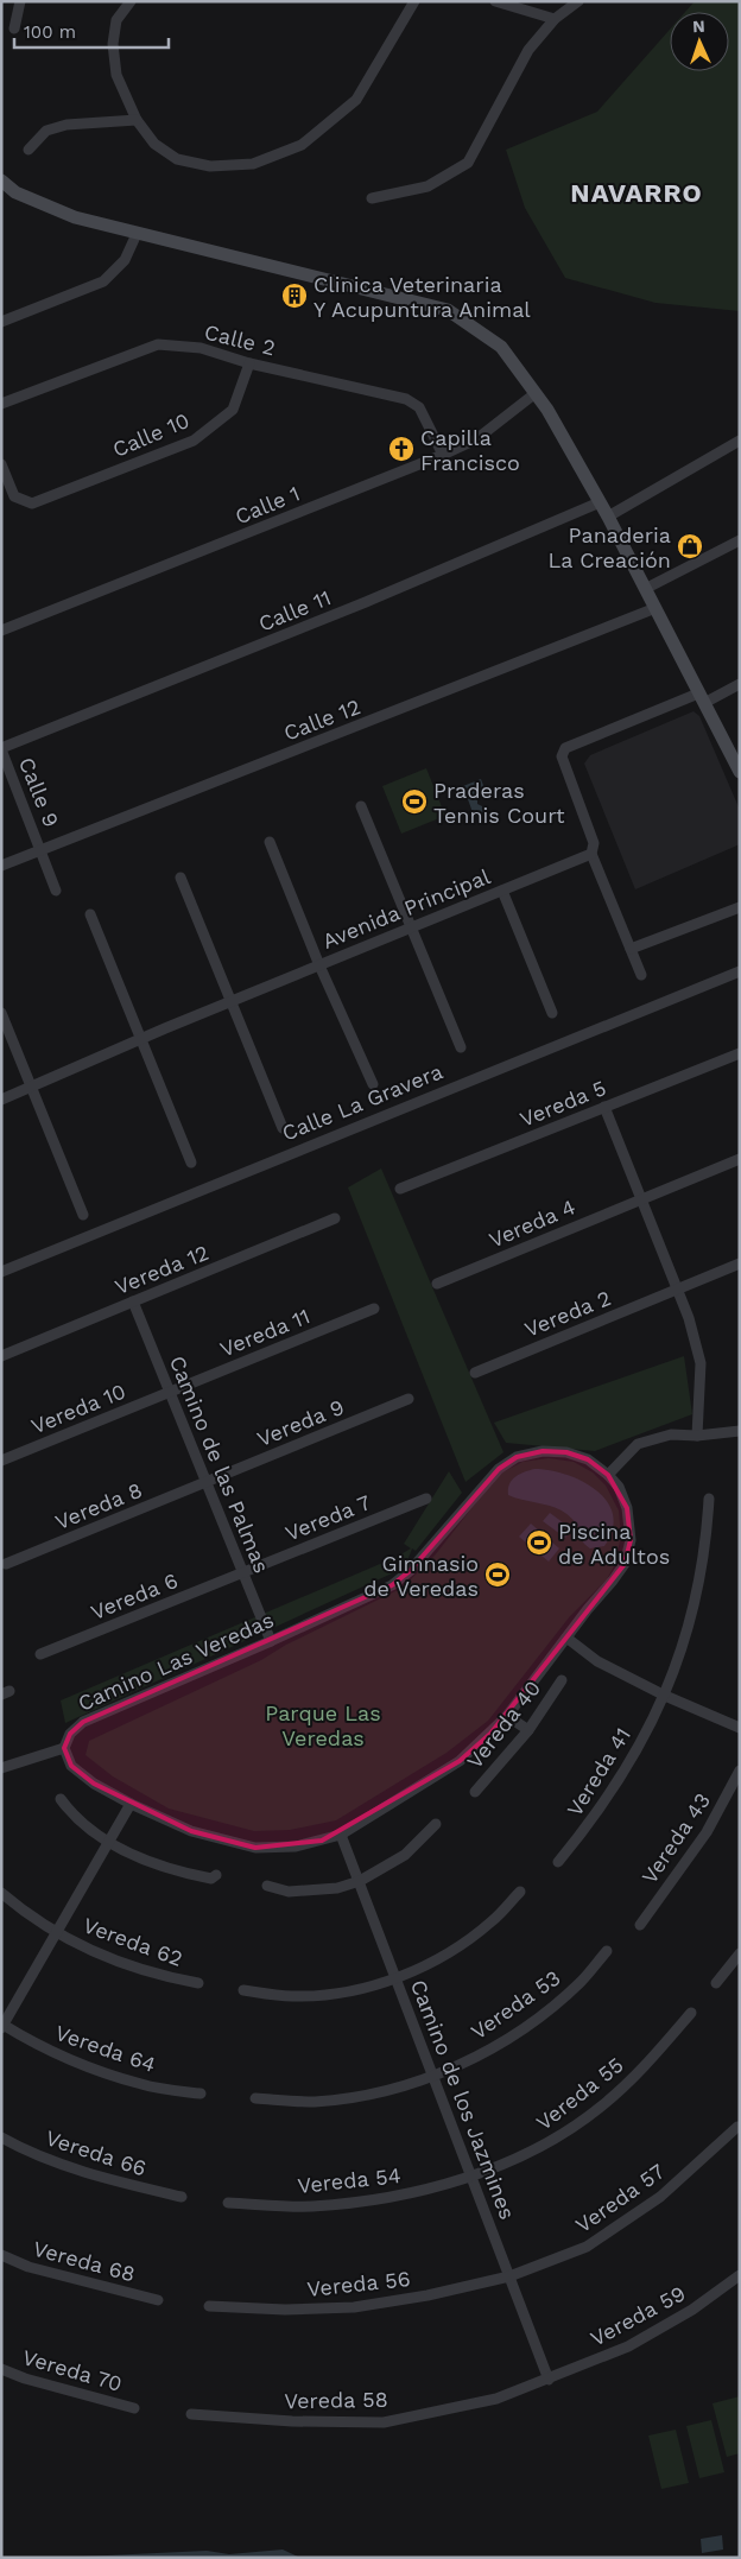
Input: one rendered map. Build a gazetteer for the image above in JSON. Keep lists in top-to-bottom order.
{
  "streets": {
    "street": [
      "Calle 2",
      "Calle 10",
      "Calle 1",
      "Calle 11",
      "Calle 12",
      "Calle 9",
      "Avenida Principal",
      "Calle La Gravera",
      "Vereda 5",
      "Vereda 4",
      "Vereda 12",
      "Vereda 2",
      "Vereda 11",
      "Vereda 10",
      "Vereda 9",
      "Camino de las Palmas",
      "Vereda 8",
      "Vereda 7",
      "Vereda 6",
      "Camino Las Veredas",
      "Vereda 40",
      "Vereda 41",
      "Vereda 43",
      "Vereda 62",
      "Vereda 53",
      "Vereda 64",
      "Vereda 55",
      "Camino de los Jazmines",
      "Vereda 66",
      "Vereda 54",
      "Vereda 57",
      "Vereda 68",
      "Vereda 56",
      "Vereda 59",
      "Vereda 70",
      "Vereda 58"
    ]
  },
  "crossings": [
    ["Calle 2", "Calle 10"],
    ["Calle 2", "Calle 1"],
    ["Calle 11", "Calle 9"],
    ["Calle 12", "Calle 9"],
    ["Vereda 12", "Camino de las Palmas"],
    ["Vereda 11", "Vereda 10"],
    ["Vereda 11", "Camino de las Palmas"],
    ["Vereda 10", "Camino de las Palmas"],
    ["Vereda 9", "Camino de las Palmas"],
    ["Vereda 9", "Vereda 8"],
    ["Camino de las Palmas", "Vereda 8"],
    ["Camino de las Palmas", "Vereda 7"],
    ["Camino de las Palmas", "Vereda 6"],
    ["Camino de las Palmas", "Camino Las Veredas"],
    ["Vereda 7", "Vereda 6"],
    ["Camino Las Veredas", "Camino de los Jazmines"],
    ["Vereda 53", "Camino de los Jazmines"],
    ["Vereda 55", "Camino de los Jazmines"],
    ["Vereda 55", "Vereda 54"],
    ["Camino de los Jazmines", "Vereda 54"],
    ["Camino de los Jazmines", "Vereda 57"],
    ["Camino de los Jazmines", "Vereda 56"],
    ["Camino de los Jazmines", "Vereda 59"],
    ["Camino de los Jazmines", "Vereda 58"],
    ["Vereda 57", "Vereda 56"],
    ["Vereda 59", "Vereda 58"]
  ],
  "districts": ["NAVARRO"],
  "parks": ["Parque Las Veredas"],
  "places": {
    "building": ["Clinica Veterinaria Y Acupuntura Animal"],
    "church": ["Capilla Francisco"],
    "shop": ["Panaderia La Creación"],
    "sports": ["Praderas Tennis Court", "Piscina de Adultos", "Gimnasio de Veredas"]
  },
  "scale_bar": "100 m",
  "north": "top"
}
